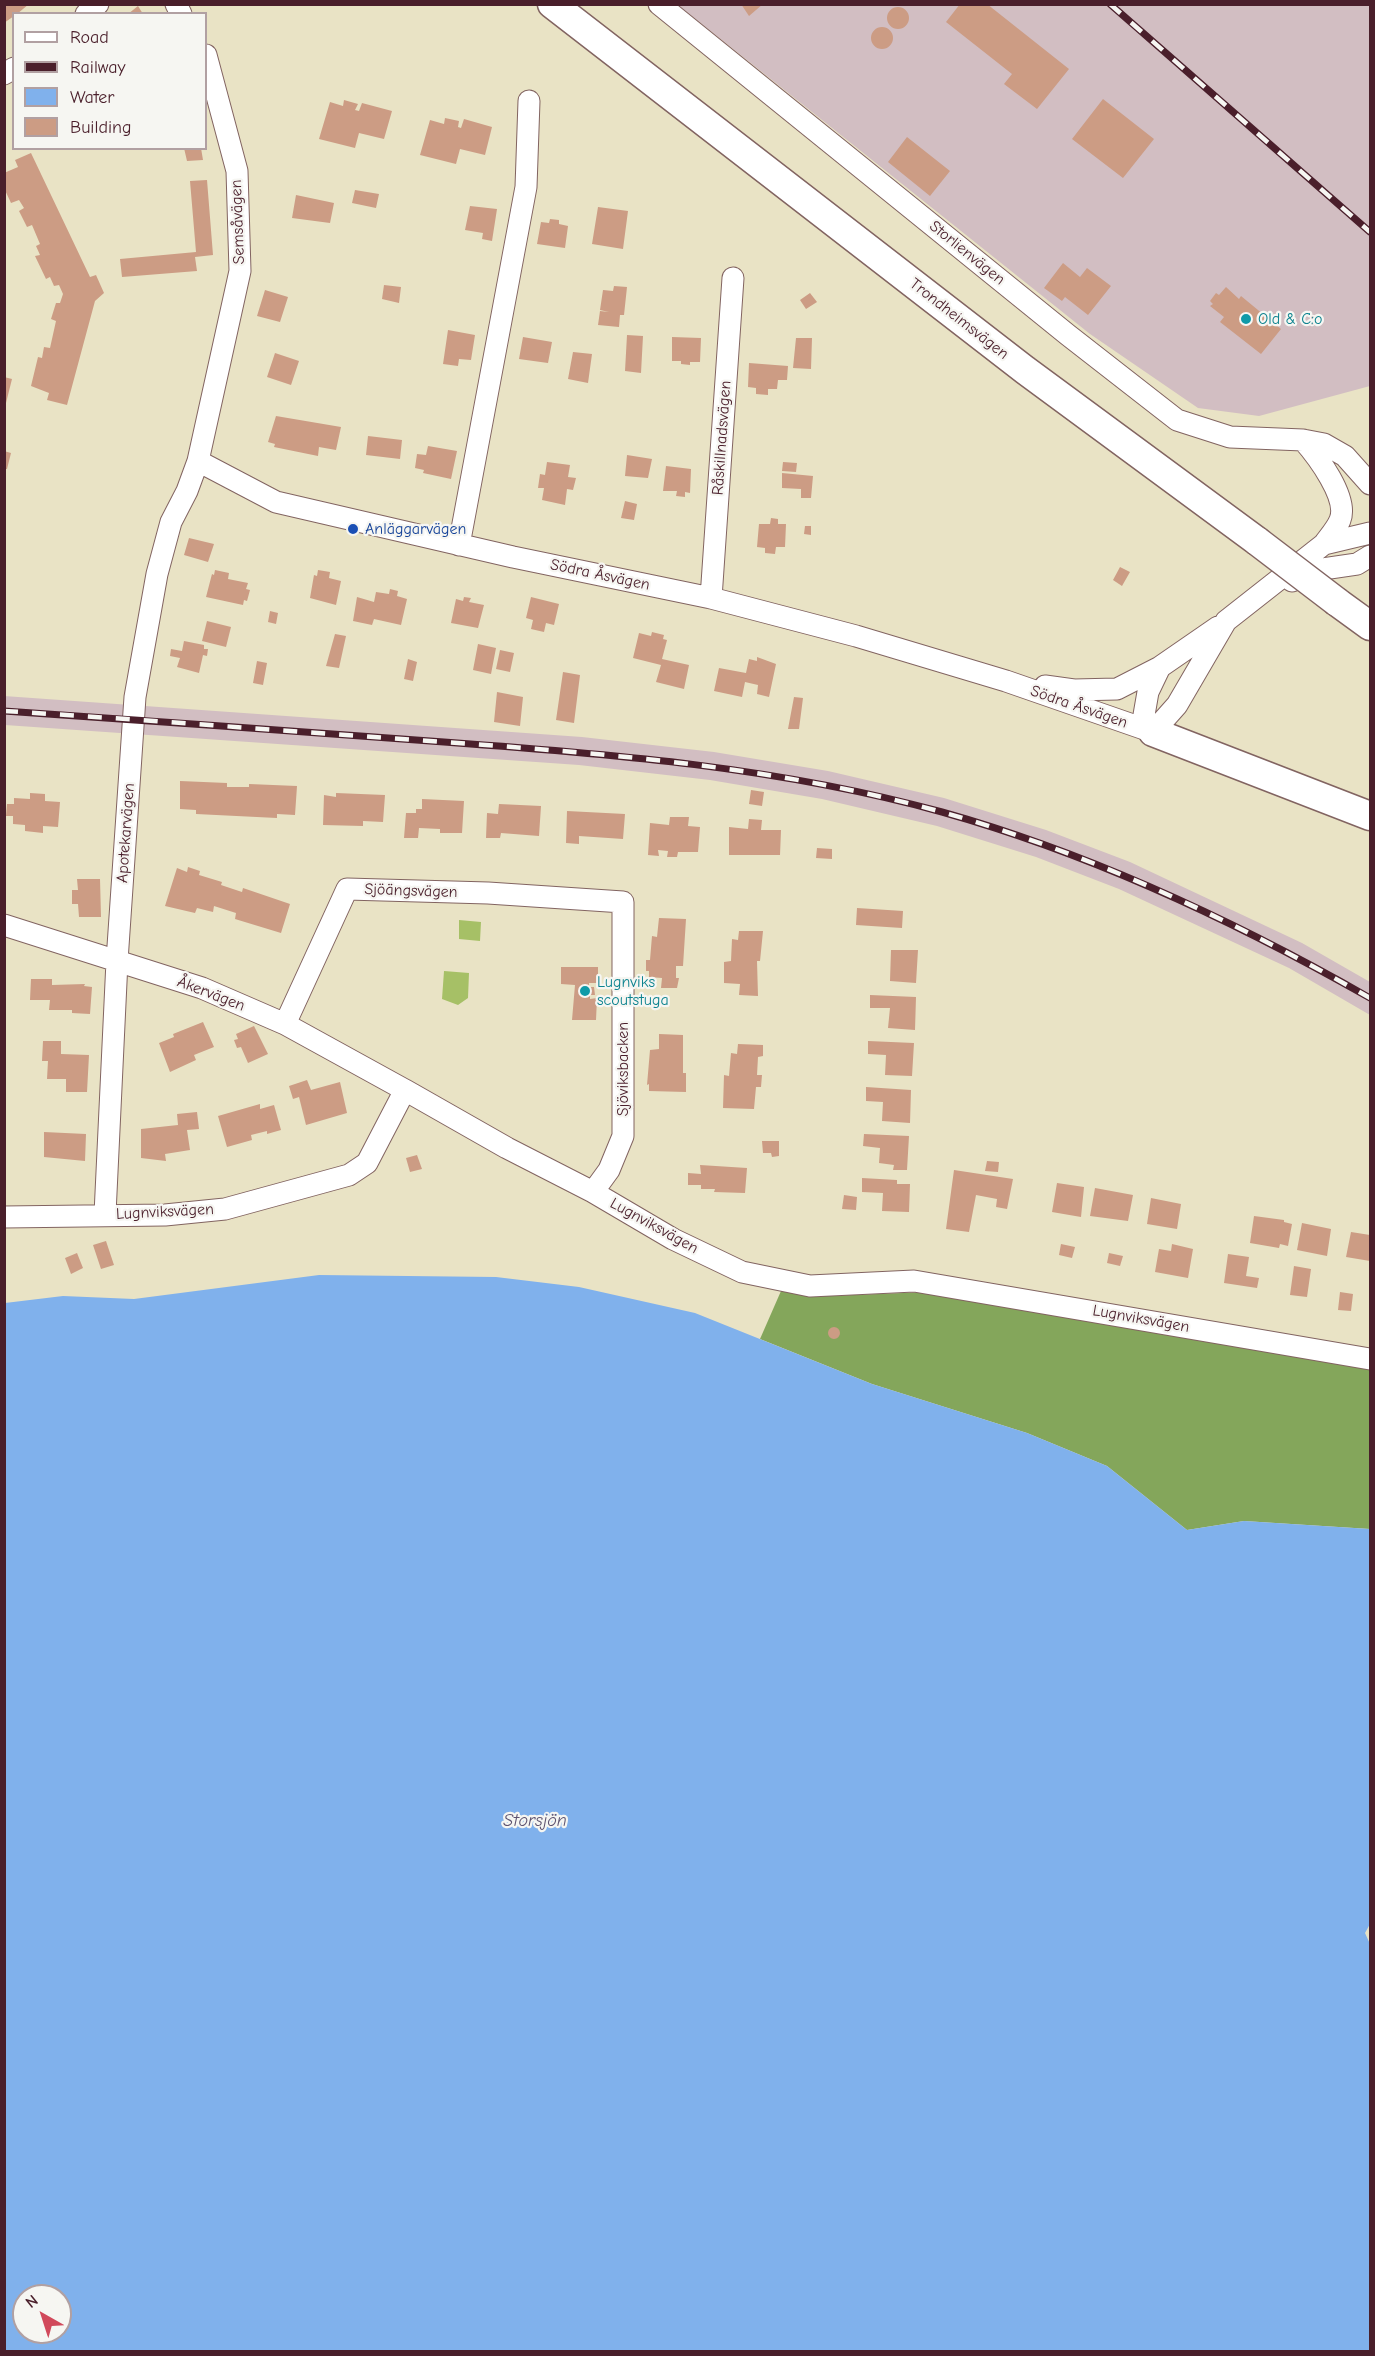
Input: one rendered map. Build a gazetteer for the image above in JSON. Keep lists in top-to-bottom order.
{
  "streets": {
    "main road": ["Trondheimsvägen"],
    "street": [
      "Semsåvägen",
      "Storlienvägen",
      "Råskillnadsvägen",
      "Södra Åsvägen",
      "Apotekarvägen",
      "Sjöängsvägen",
      "Åkervägen",
      "Sjöviksbacken",
      "Lugnviksvägen"
    ]
  },
  "crossings": [
    ["Semsåvägen", "Södra Åsvägen"],
    ["Semsåvägen", "Apotekarvägen"],
    ["Råskillnadsvägen", "Södra Åsvägen"],
    ["Södra Åsvägen", "Apotekarvägen"],
    ["Apotekarvägen", "Åkervägen"],
    ["Apotekarvägen", "Lugnviksvägen"],
    ["Sjöängsvägen", "Åkervägen"],
    ["Sjöängsvägen", "Sjöviksbacken"],
    ["Åkervägen", "Lugnviksvägen"],
    ["Sjöviksbacken", "Lugnviksvägen"]
  ],
  "water": ["Storsjön"],
  "places": ["Old & C:o", "Anläggarvägen", "Lugnviks scoutstuga"],
  "legend": [
    "Road",
    "Railway",
    "Water",
    "Building"
  ],
  "north": "top left"
}
